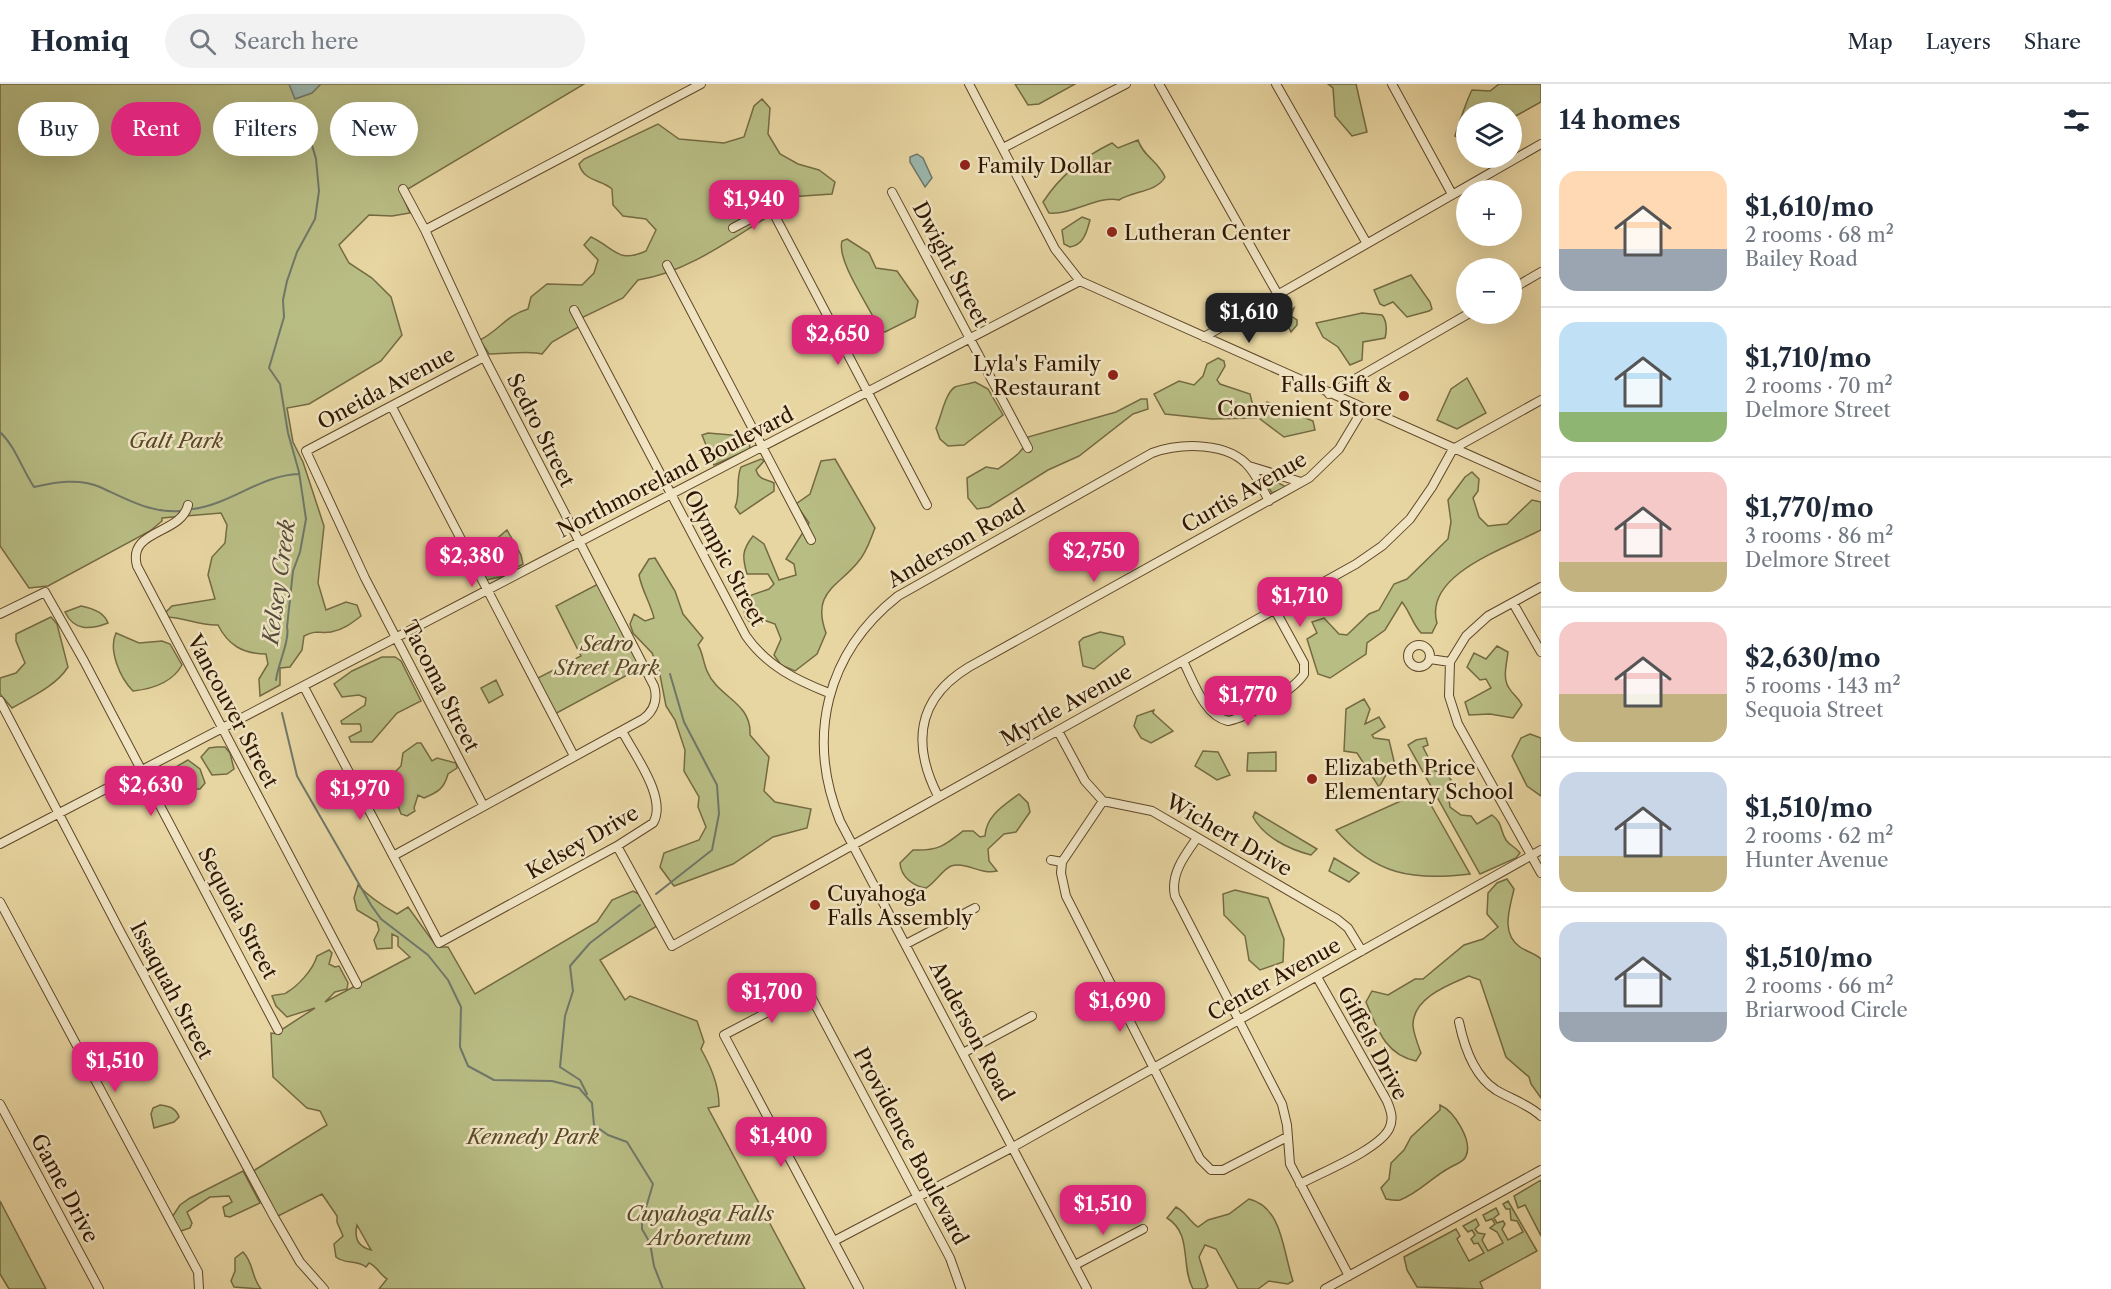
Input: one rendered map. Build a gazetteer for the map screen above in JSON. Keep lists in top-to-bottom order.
{
  "streets": {
    "street": [
      "Dwight Street",
      "Oneida Avenue",
      "Sedro Street",
      "Northmoreland Boulevard",
      "Curtis Avenue",
      "Anderson Road",
      "Olympic Street",
      "Tacoma Street",
      "Myrtle Avenue",
      "Vancouver Street",
      "Wichert Drive",
      "Kelsey Drive",
      "Sequoia Street",
      "Center Avenue",
      "Issaquah Street",
      "Giffels Drive",
      "Providence Boulevard",
      "Game Drive"
    ]
  },
  "crossings": [
    ["Dwight Street", "Northmoreland Boulevard"],
    ["Oneida Avenue", "Sedro Street"],
    ["Oneida Avenue", "Tacoma Street"],
    ["Sedro Street", "Northmoreland Boulevard"],
    ["Sedro Street", "Tacoma Street"],
    ["Sedro Street", "Kelsey Drive"],
    ["Northmoreland Boulevard", "Olympic Street"],
    ["Northmoreland Boulevard", "Tacoma Street"],
    ["Northmoreland Boulevard", "Vancouver Street"],
    ["Northmoreland Boulevard", "Sequoia Street"],
    ["Northmoreland Boulevard", "Issaquah Street"],
    ["Curtis Avenue", "Anderson Road"],
    ["Curtis Avenue", "Myrtle Avenue"],
    ["Anderson Road", "Olympic Street"],
    ["Anderson Road", "Myrtle Avenue"],
    ["Anderson Road", "Center Avenue"],
    ["Myrtle Avenue", "Kelsey Drive"],
    ["Wichert Drive", "Center Avenue"],
    ["Center Avenue", "Giffels Drive"],
    ["Center Avenue", "Providence Boulevard"]
  ],
  "water": ["Kelsey Creek"],
  "parks": [
    "Galt Park",
    "Sedro Street Park",
    "Kennedy Park",
    "Cuyahoga Falls Arboretum"
  ],
  "places": [
    "Family Dollar",
    "Lutheran Center",
    "Lyla's Family Restaurant",
    "Falls Gift & Convenient Store",
    "Elizabeth Price Elementary School",
    "Cuyahoga Falls Assembly"
  ],
  "page": {
    "header": "Homiq",
    "search": "Search here",
    "nav": ["Map", "Layers", "Share"],
    "heading": "14 homes",
    "map_buttons": ["+", "−"],
    "chip": [
      "Buy",
      "Rent",
      "Filters",
      "New"
    ],
    "list": [
      {
        "name": "$1,610/mo",
        "note": "2 rooms · 68 m² · Bailey Road"
      },
      {
        "name": "$1,710/mo",
        "note": "2 rooms · 70 m² · Delmore Street"
      },
      {
        "name": "$1,770/mo",
        "note": "3 rooms · 86 m² · Delmore Street"
      },
      {
        "name": "$2,630/mo",
        "note": "5 rooms · 143 m² · Sequoia Street"
      },
      {
        "name": "$1,510/mo",
        "note": "2 rooms · 62 m² · Hunter Avenue"
      },
      {
        "name": "$1,510/mo",
        "note": "2 rooms · 66 m² · Briarwood Circle"
      }
    ],
    "price": [
      "$1,940",
      "$1,610",
      "$2,650",
      "$2,750",
      "$2,380",
      "$1,710",
      "$1,770",
      "$2,630",
      "$1,970",
      "$1,700",
      "$1,690",
      "$1,510",
      "$1,400",
      "$1,510"
    ]
  }
}
